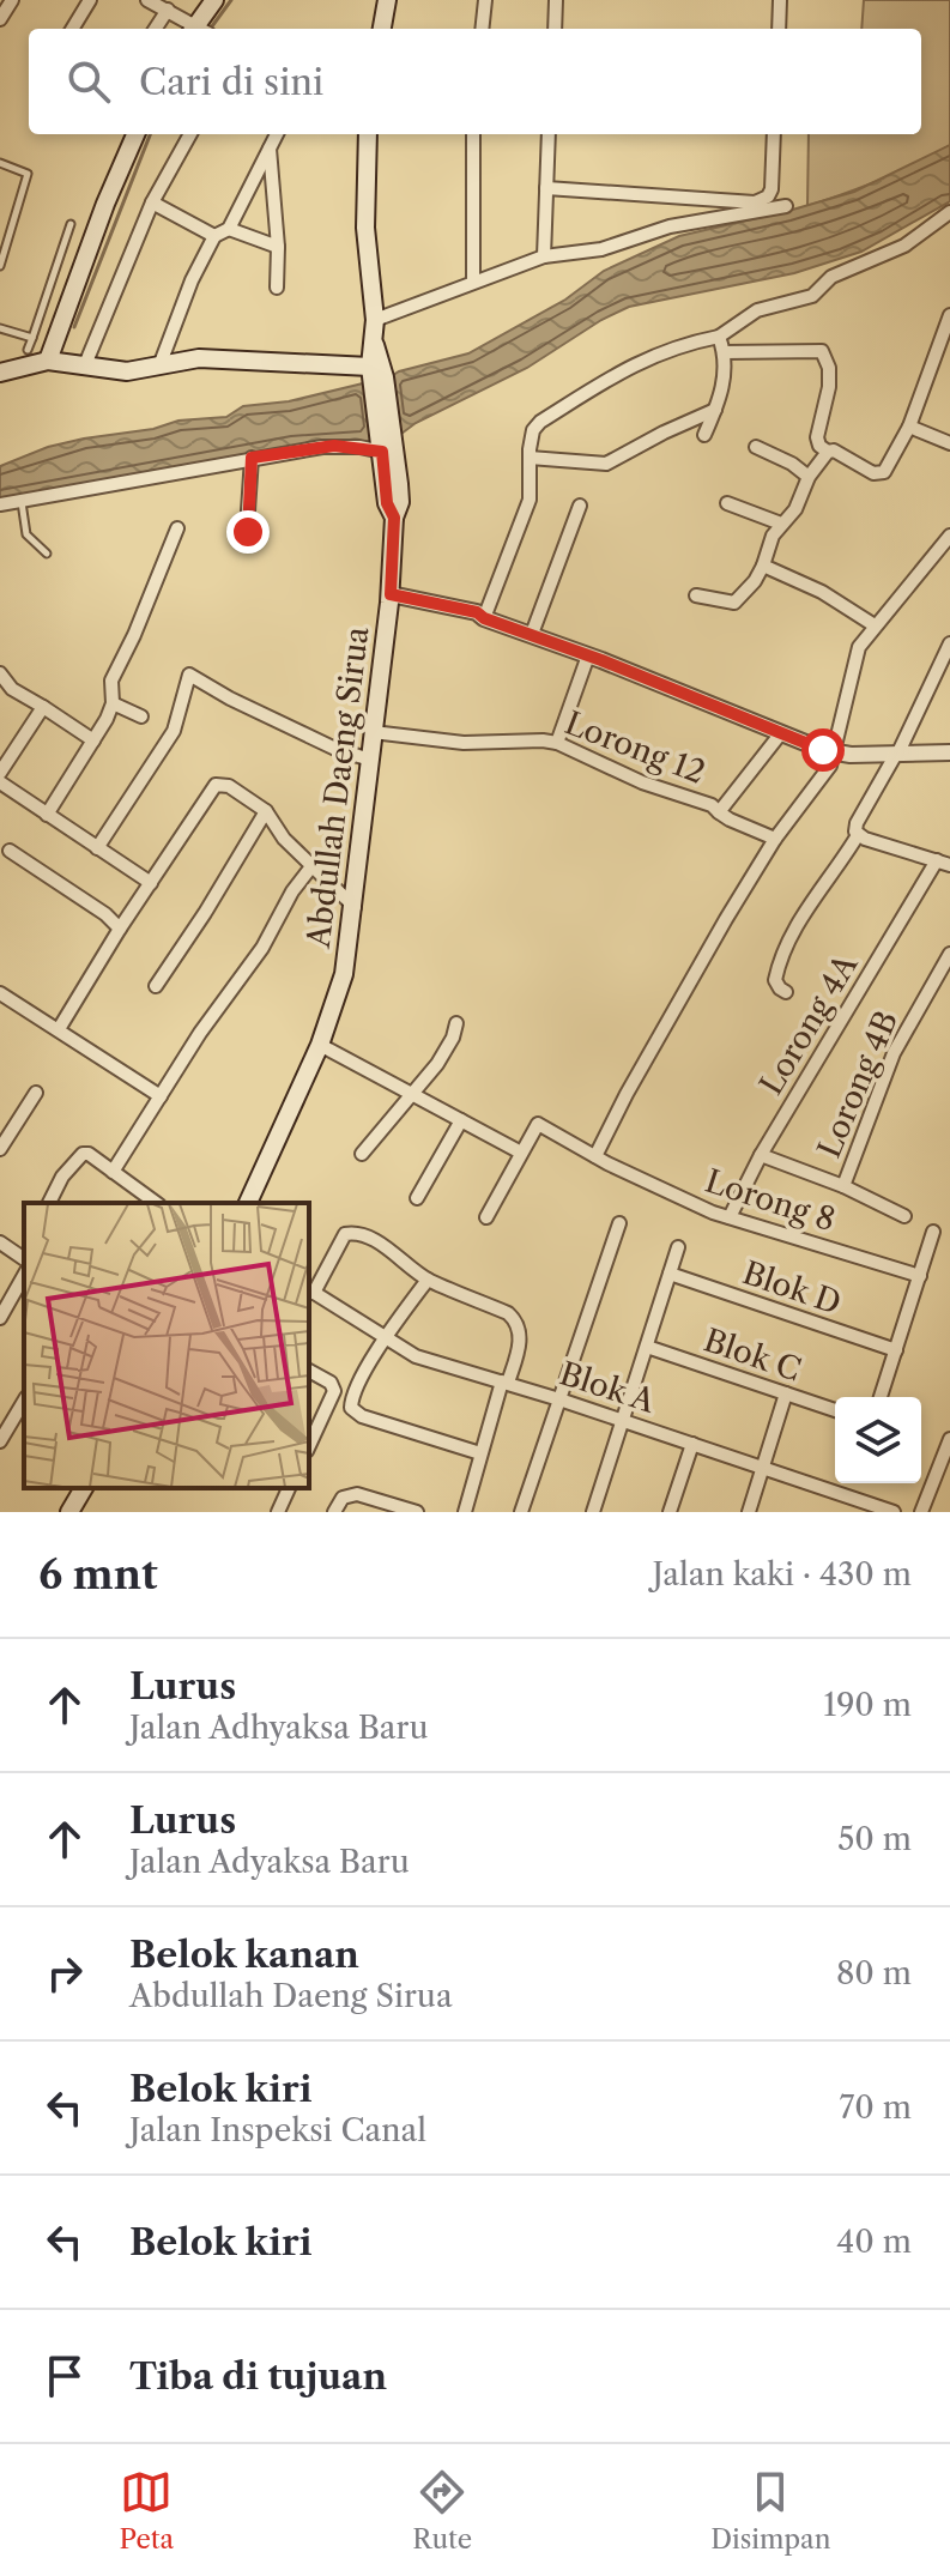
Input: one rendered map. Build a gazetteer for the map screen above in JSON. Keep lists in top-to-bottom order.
{
  "streets": {
    "main road": ["Abdullah Daeng Sirua"],
    "street": [
      "Lorong 12",
      "Lorong 4A",
      "Lorong 4B",
      "Lorong 8",
      "Blok D",
      "Blok C",
      "Blok A"
    ]
  },
  "crossings": [
    ["Lorong 12", "Abdullah Daeng Sirua"],
    ["Lorong 4A", "Lorong 8"]
  ],
  "page": {
    "search": "Cari di sini",
    "heading": ["6 mnt", "Jalan kaki · 430 m"],
    "list": [
      ["Lurus", "Jalan Adhyaksa Baru", "190 m"],
      ["Lurus", "Jalan Adyaksa Baru", "50 m"],
      ["Belok kanan", "Abdullah Daeng Sirua", "80 m"],
      ["Belok kiri", "Jalan Inspeksi Canal", "70 m"],
      ["Belok kiri", "40 m"],
      "Tiba di tujuan"
    ],
    "nav": ["Peta", "Rute", "Disimpan"]
  }
}
